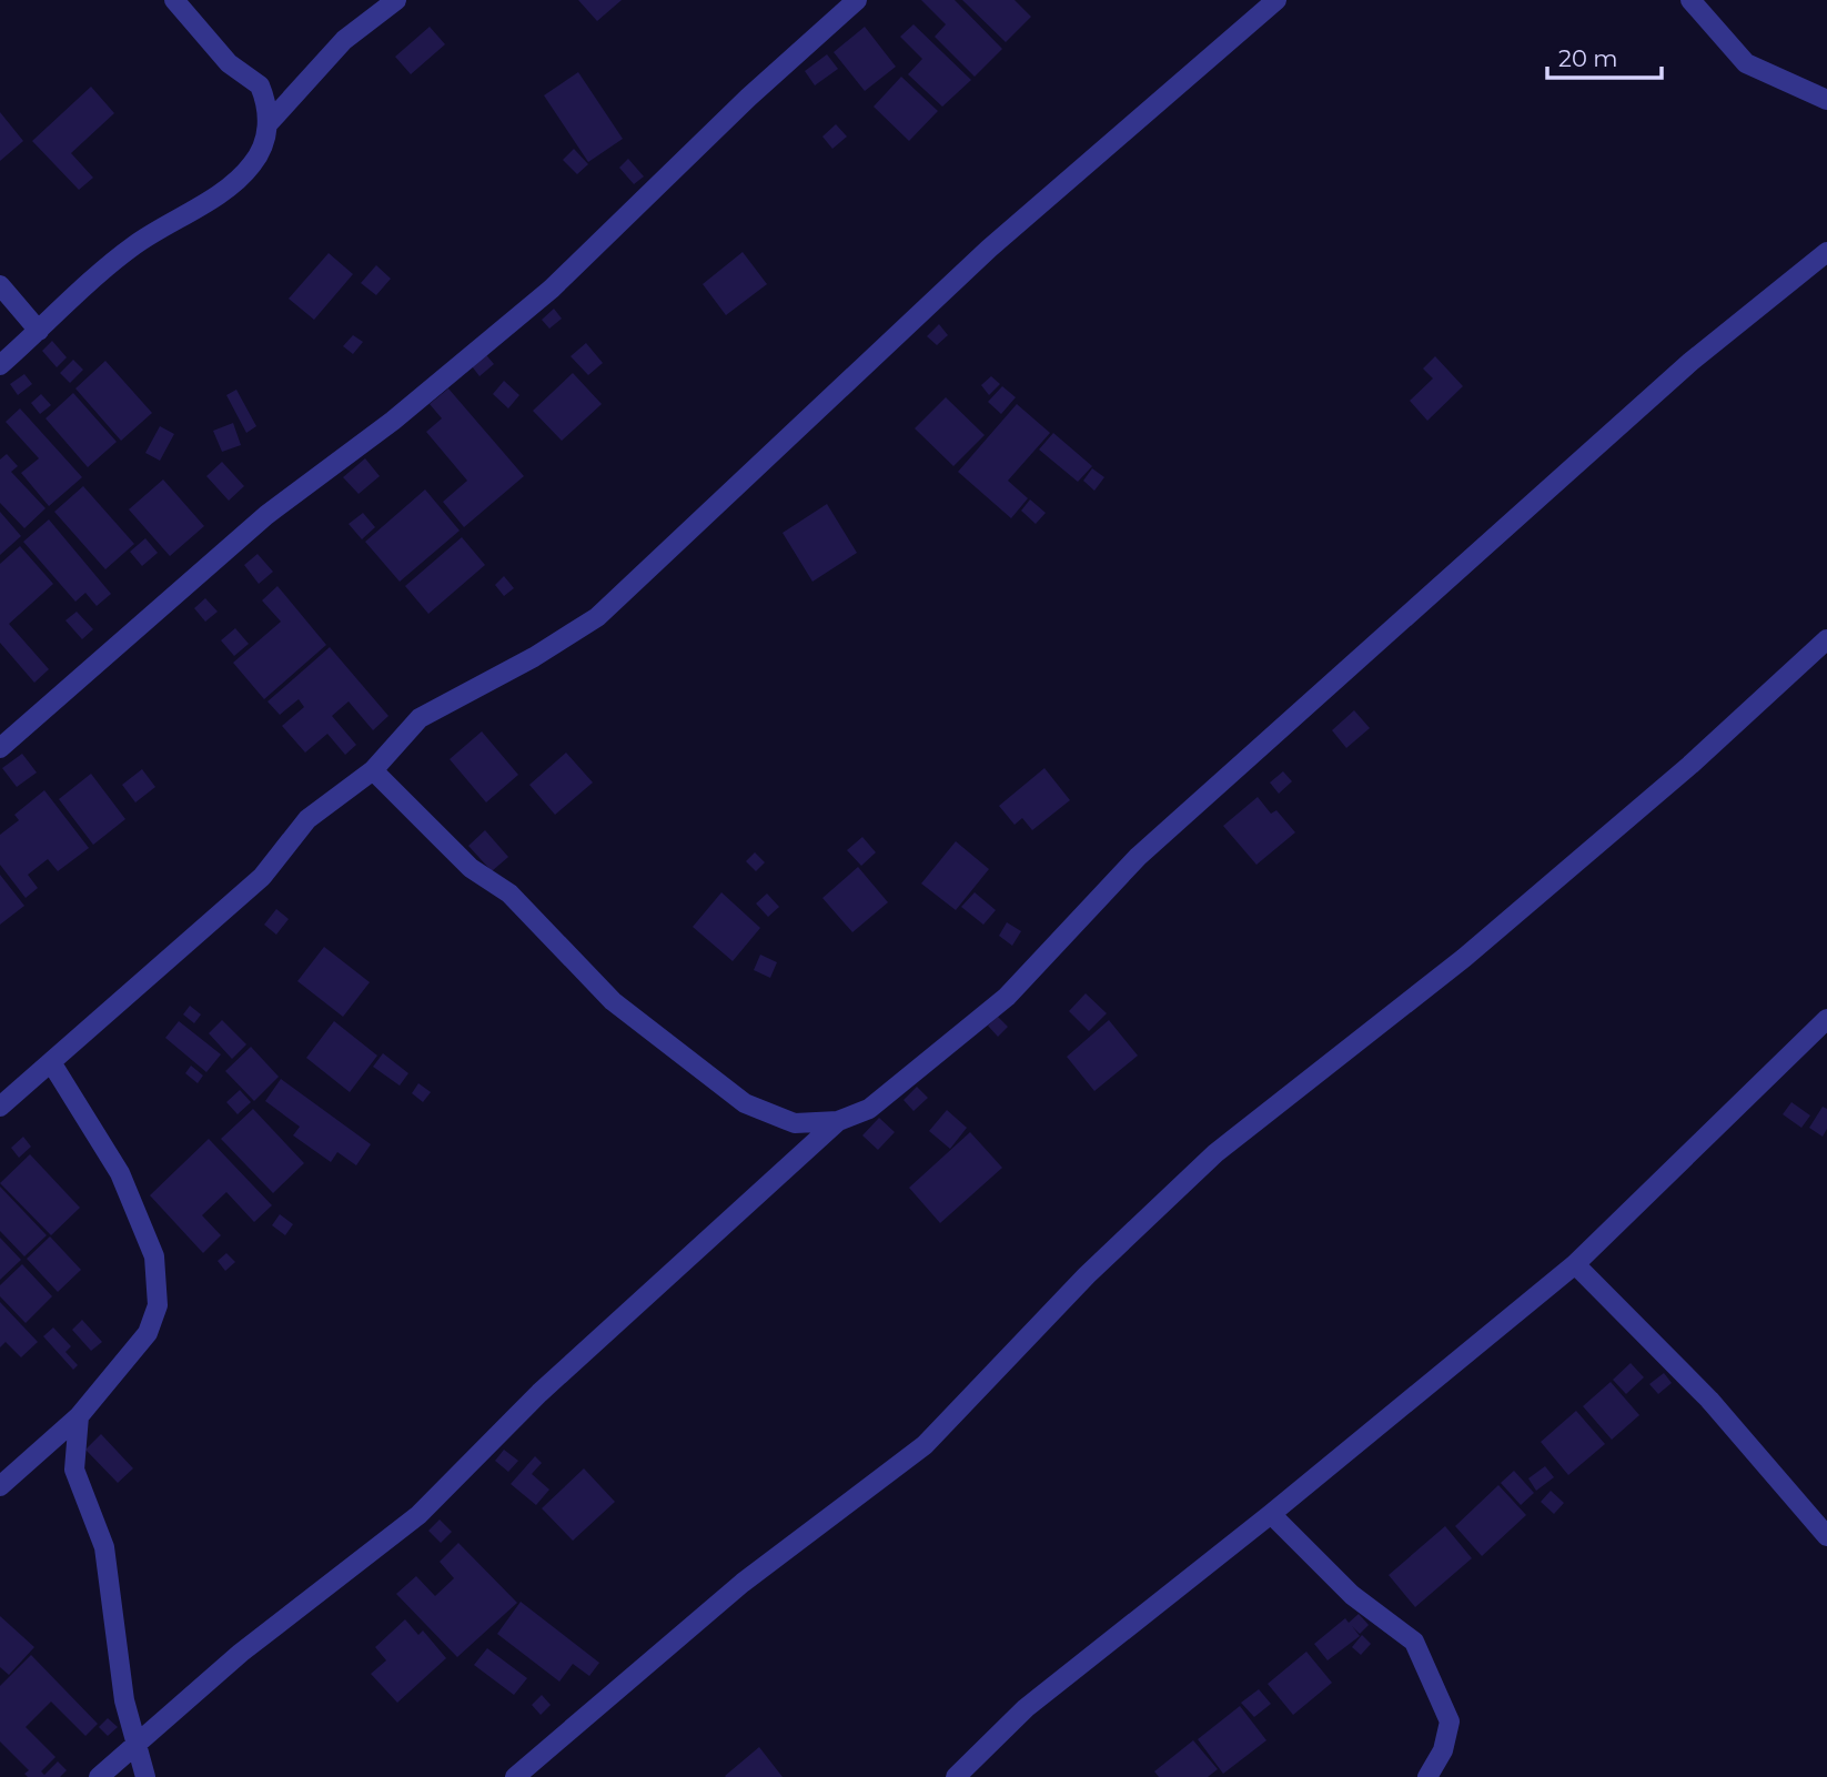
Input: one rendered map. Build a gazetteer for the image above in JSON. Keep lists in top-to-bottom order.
{
  "scale_bar": "20 m"
}
